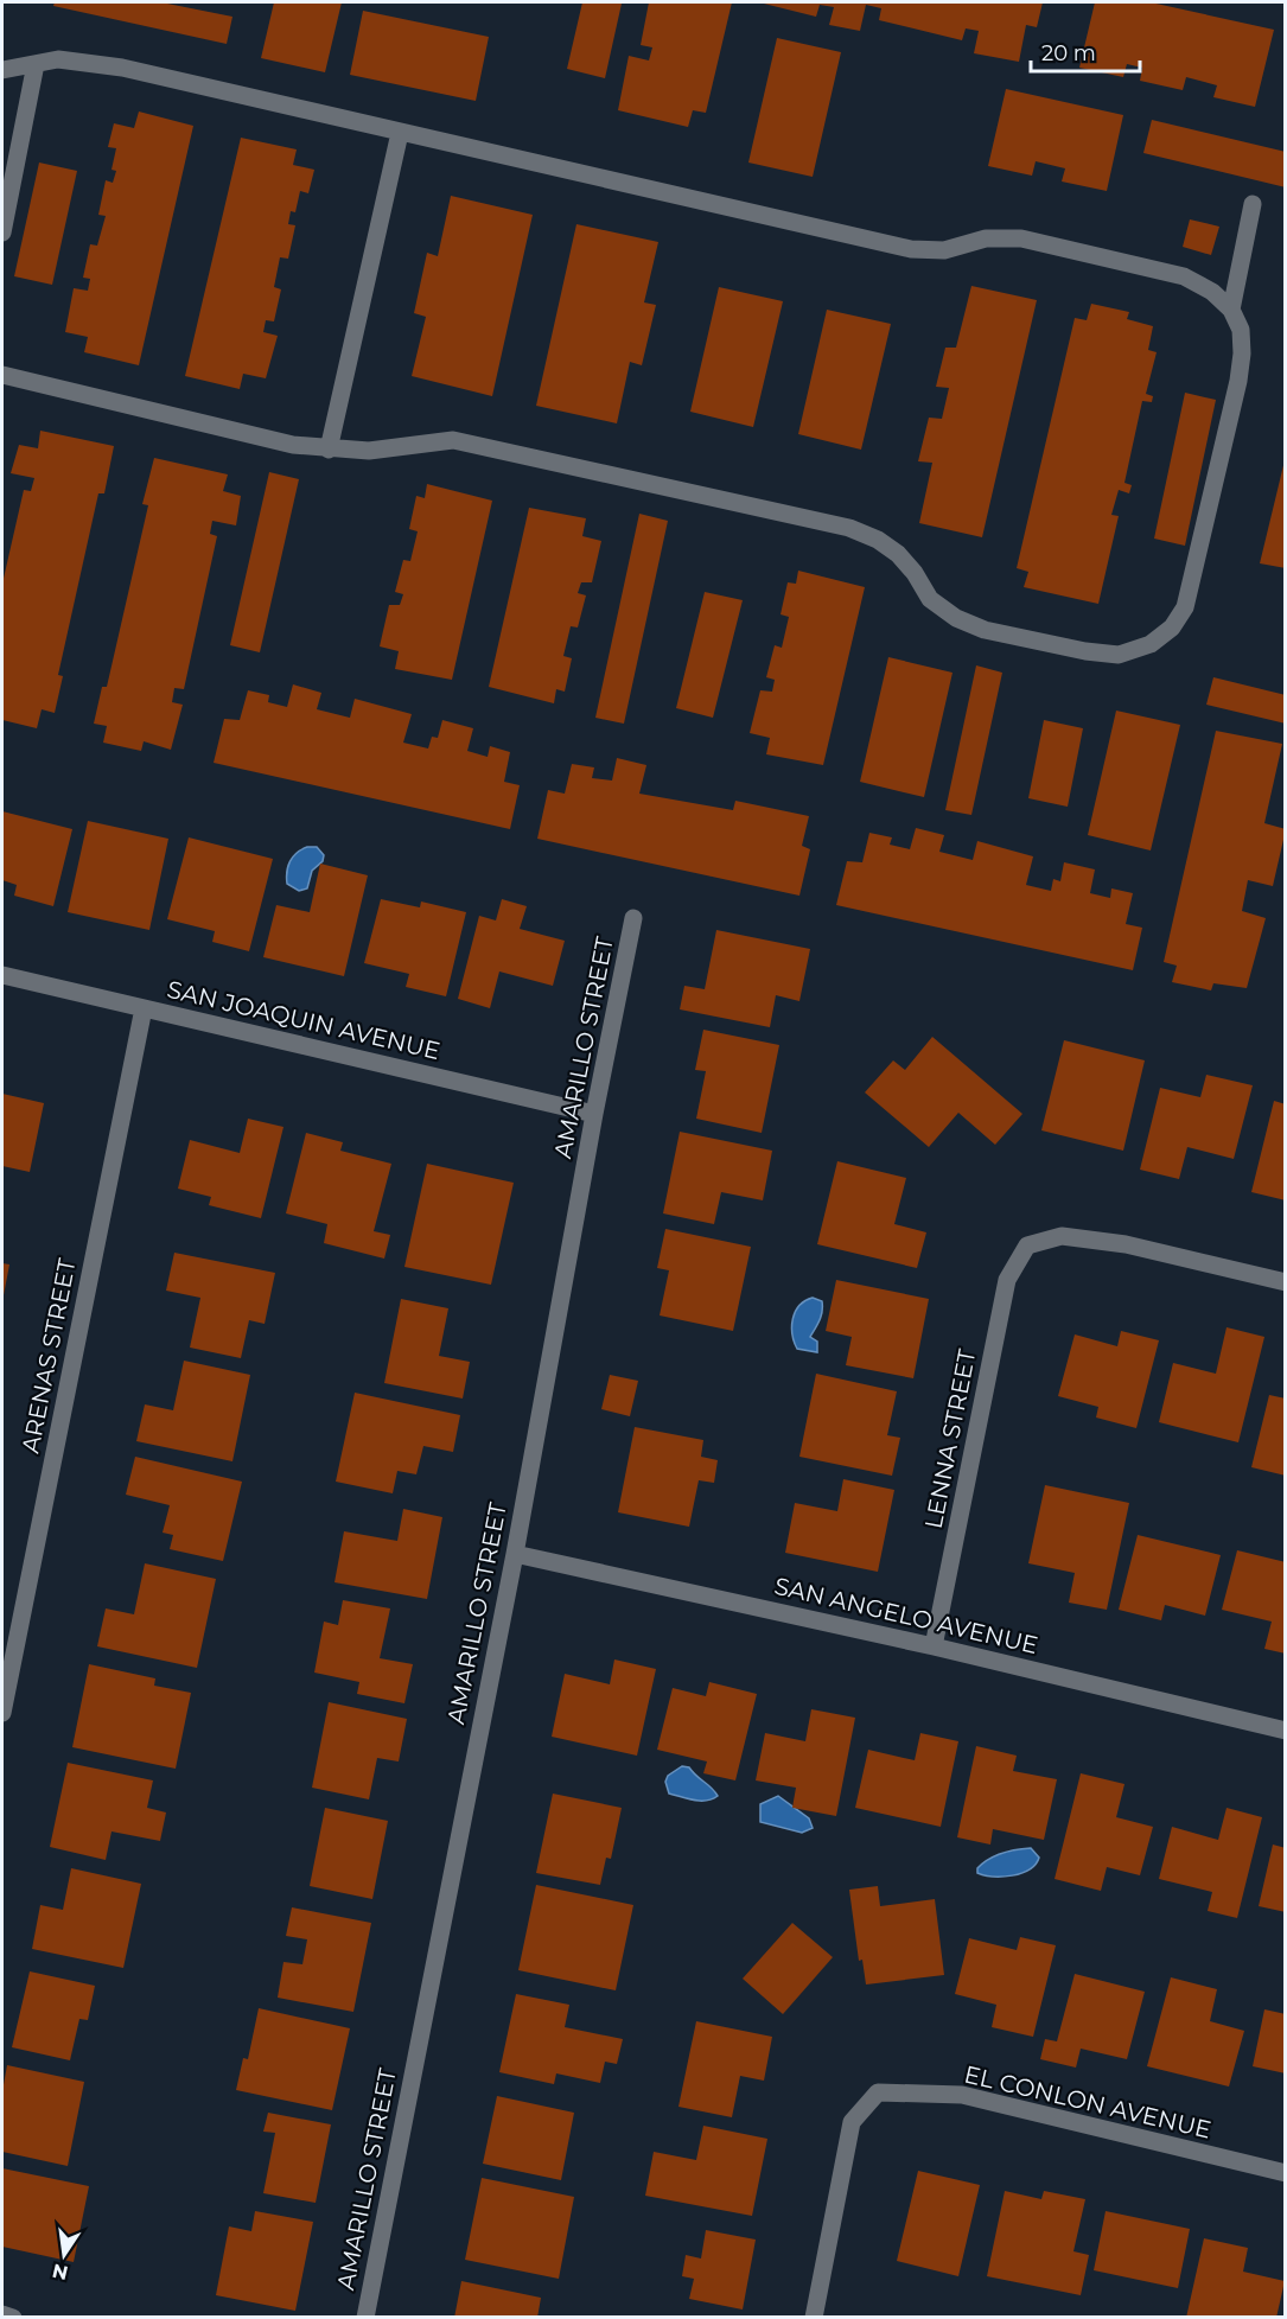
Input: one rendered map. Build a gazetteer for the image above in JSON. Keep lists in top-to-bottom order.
{
  "streets": {
    "street": [
      "SAN JOAQUIN AVENUE",
      "AMARILLO STREET",
      "ARENAS STREET",
      "LENNA STREET",
      "SAN ANGELO AVENUE",
      "EL CONLON AVENUE"
    ]
  },
  "crossings": [
    ["SAN JOAQUIN AVENUE", "AMARILLO STREET"],
    ["SAN JOAQUIN AVENUE", "ARENAS STREET"],
    ["AMARILLO STREET", "SAN ANGELO AVENUE"],
    ["LENNA STREET", "SAN ANGELO AVENUE"]
  ],
  "scale_bar": "20 m",
  "north": "bottom"
}
